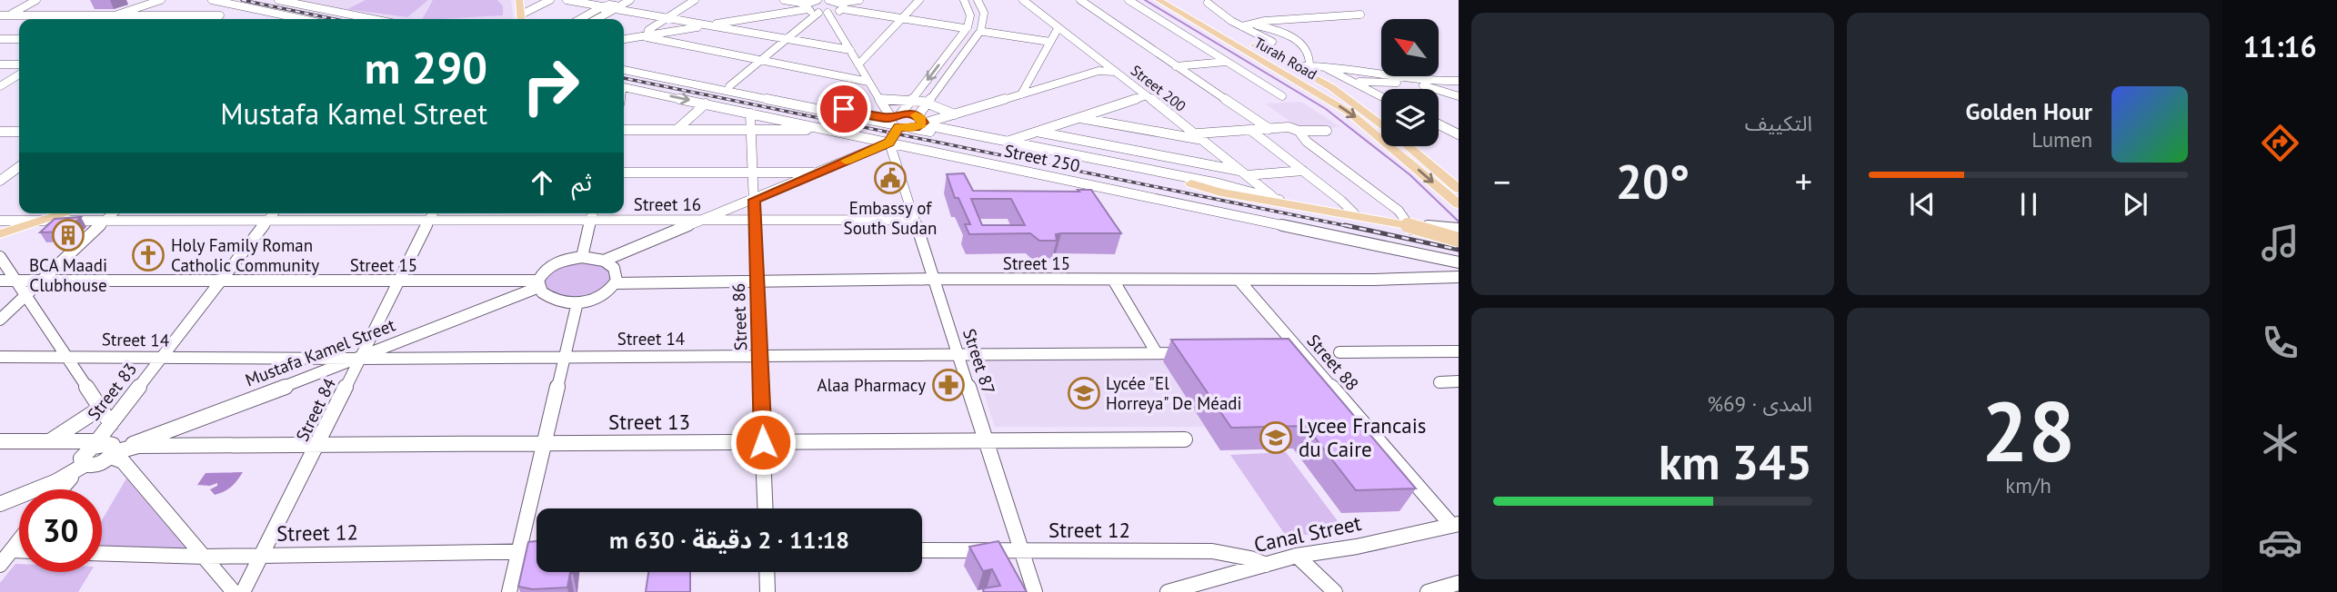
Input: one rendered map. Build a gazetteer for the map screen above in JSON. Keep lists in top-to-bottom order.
{
  "streets": {
    "main road": ["Turah Road"],
    "street": [
      "Street 200",
      "Street 250",
      "Street 16",
      "Street 15",
      "Street 86",
      "Street 14",
      "Mustafa Kamel Street",
      "Street 87",
      "Street 88",
      "Street 83",
      "Street 84",
      "Street 13",
      "Street 12",
      "Canal Street"
    ]
  },
  "crossings": [
    ["Street 200", "Street 250"],
    ["Street 250", "Street 86"],
    ["Street 250", "Street 87"],
    ["Street 16", "Street 86"],
    ["Street 16", "Street 87"],
    ["Street 16", "Street 83"],
    ["Street 16", "Street 84"],
    ["Street 15", "Street 86"],
    ["Street 15", "Mustafa Kamel Street"],
    ["Street 15", "Street 87"],
    ["Street 15", "Street 88"],
    ["Street 15", "Street 83"],
    ["Street 15", "Street 84"],
    ["Street 86", "Street 14"],
    ["Street 86", "Street 13"],
    ["Street 14", "Mustafa Kamel Street"],
    ["Street 14", "Street 87"],
    ["Street 14", "Street 83"],
    ["Street 14", "Street 84"],
    ["Mustafa Kamel Street", "Street 84"],
    ["Mustafa Kamel Street", "Street 13"],
    ["Street 87", "Street 13"],
    ["Street 87", "Street 12"],
    ["Street 88", "Canal Street"],
    ["Street 84", "Street 13"],
    ["Street 84", "Street 12"],
    ["Street 12", "Canal Street"]
  ],
  "places": {
    "public building": ["Embassy of South Sudan"],
    "building": ["BCA Maadi Clubhouse"],
    "church": ["Holy Family Roman Catholic Community"],
    "pharmacy": ["Alaa Pharmacy"],
    "school or university": ["Lycée \"El Horreya\" De Méadi", "Lycee Francais du Caire"]
  },
  "north": "top left",
  "page": {
    "tabs": "11:16",
    "tile": [
      "التكييف",
      ["28", "km/h"],
      ["المدى · 69%", "345 km"]
    ],
    "turn": ["290 m", "Mustafa Kamel Street"],
    "song": ["Golden Hour", "Lumen"],
    "then": "ثم",
    "heat": ["−", "20°", "+"],
    "limit": "30",
    "trip": "11:18 · 2 دقيقة · 630 m"
  }
}
